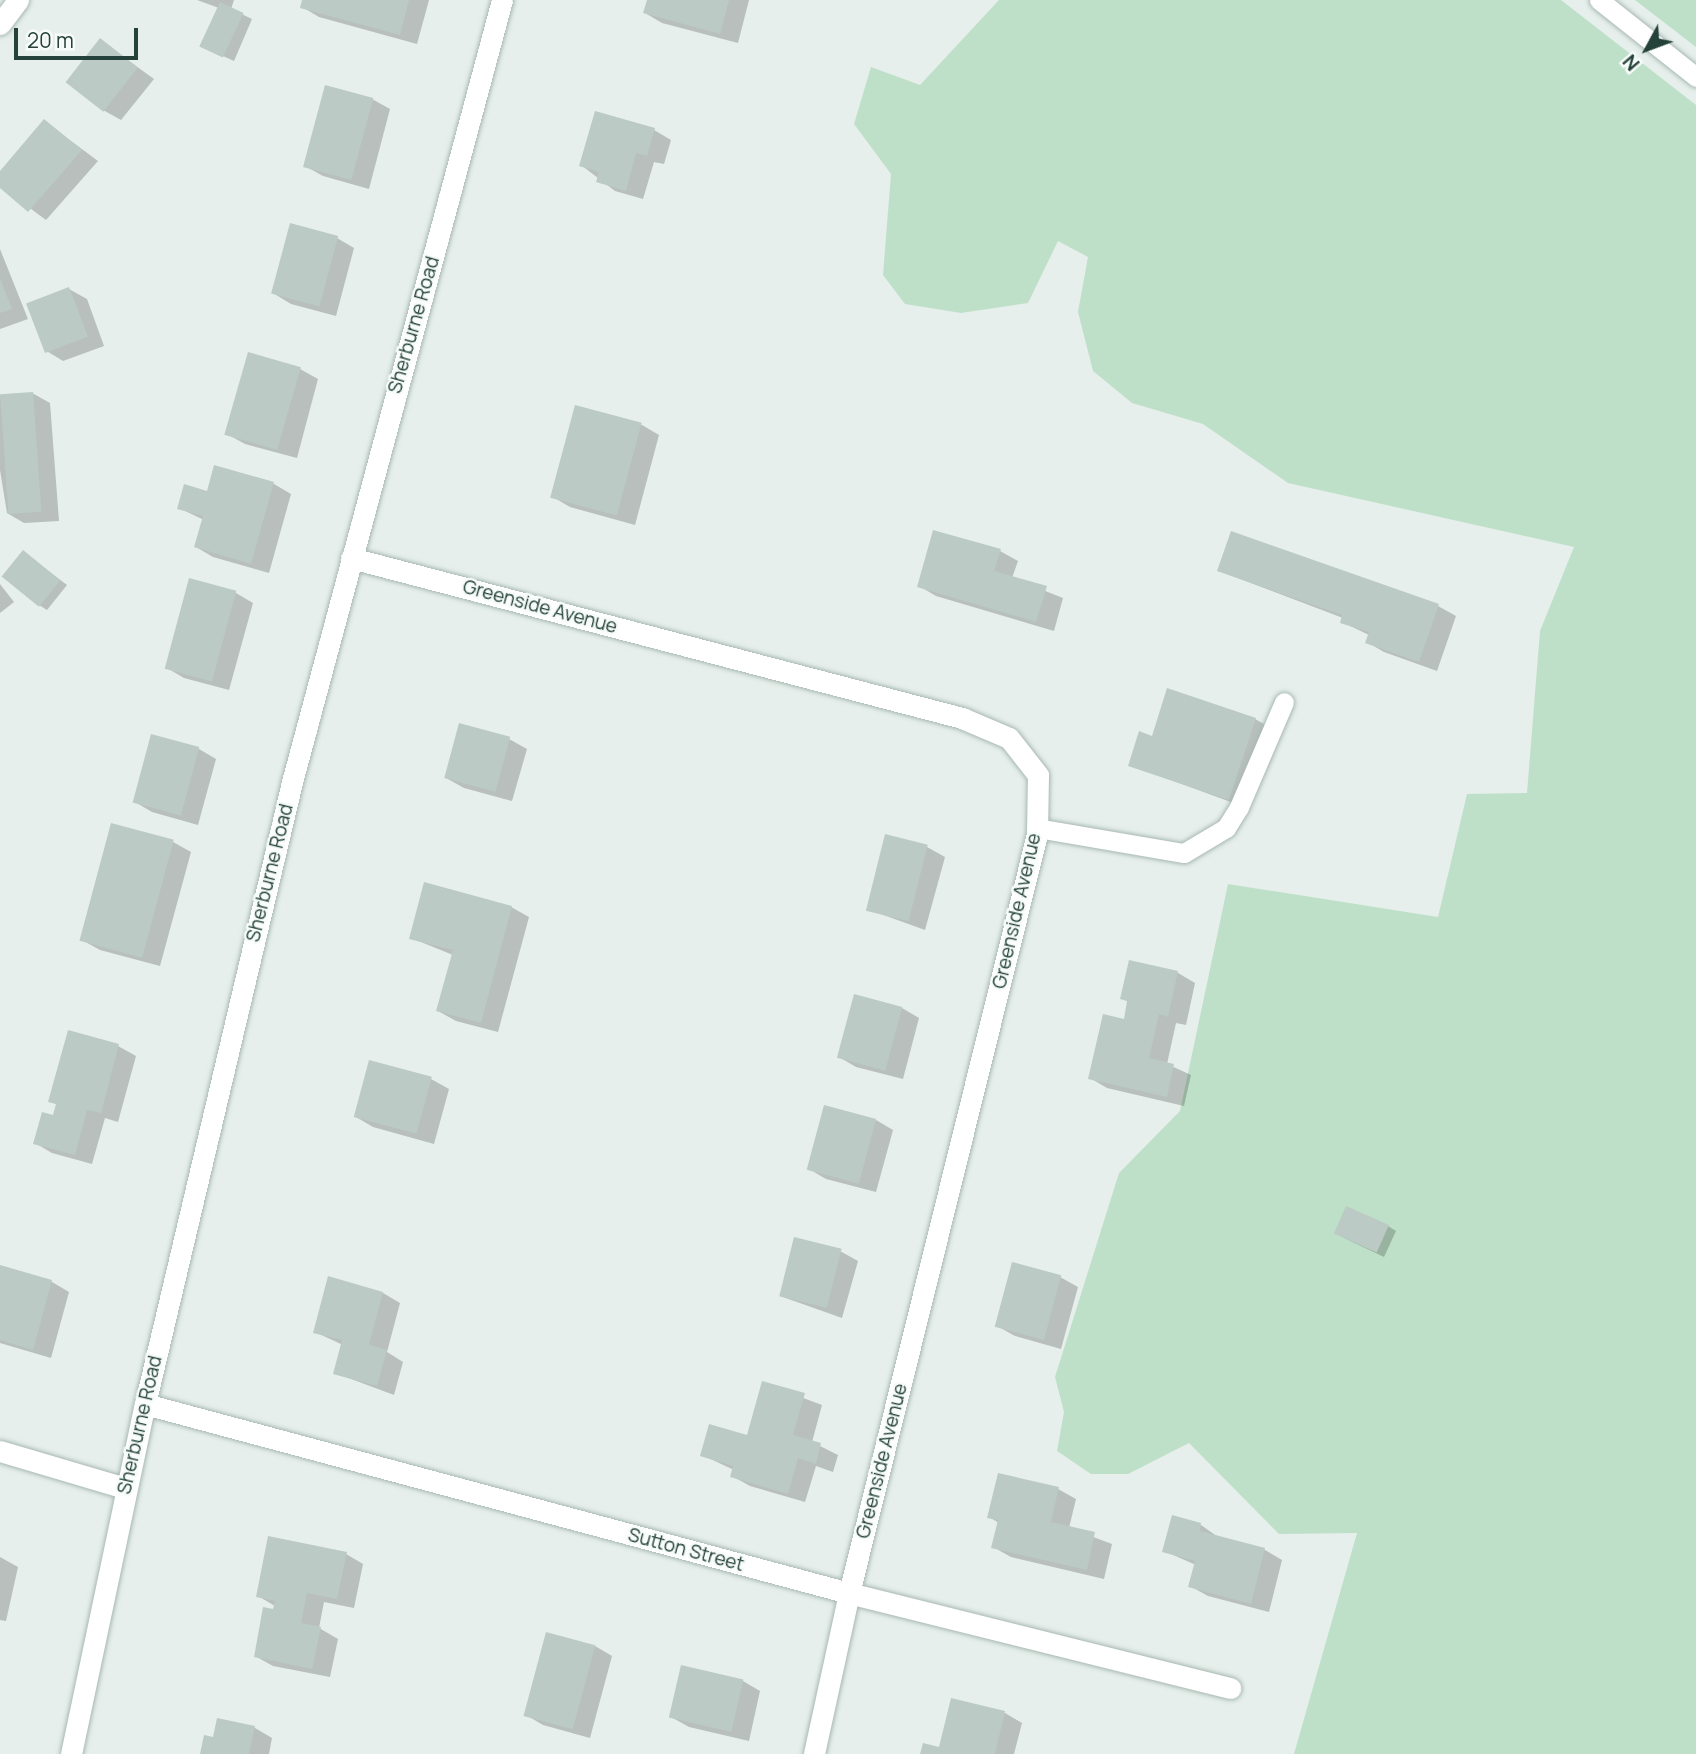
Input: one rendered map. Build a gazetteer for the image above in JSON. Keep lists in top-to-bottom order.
{
  "streets": {
    "street": ["Sherburne Road", "Greenside Avenue", "Sutton Street"]
  },
  "crossings": [
    ["Sherburne Road", "Greenside Avenue"],
    ["Sherburne Road", "Sutton Street"],
    ["Greenside Avenue", "Sutton Street"]
  ],
  "scale_bar": "20 m",
  "north": "bottom left"
}
